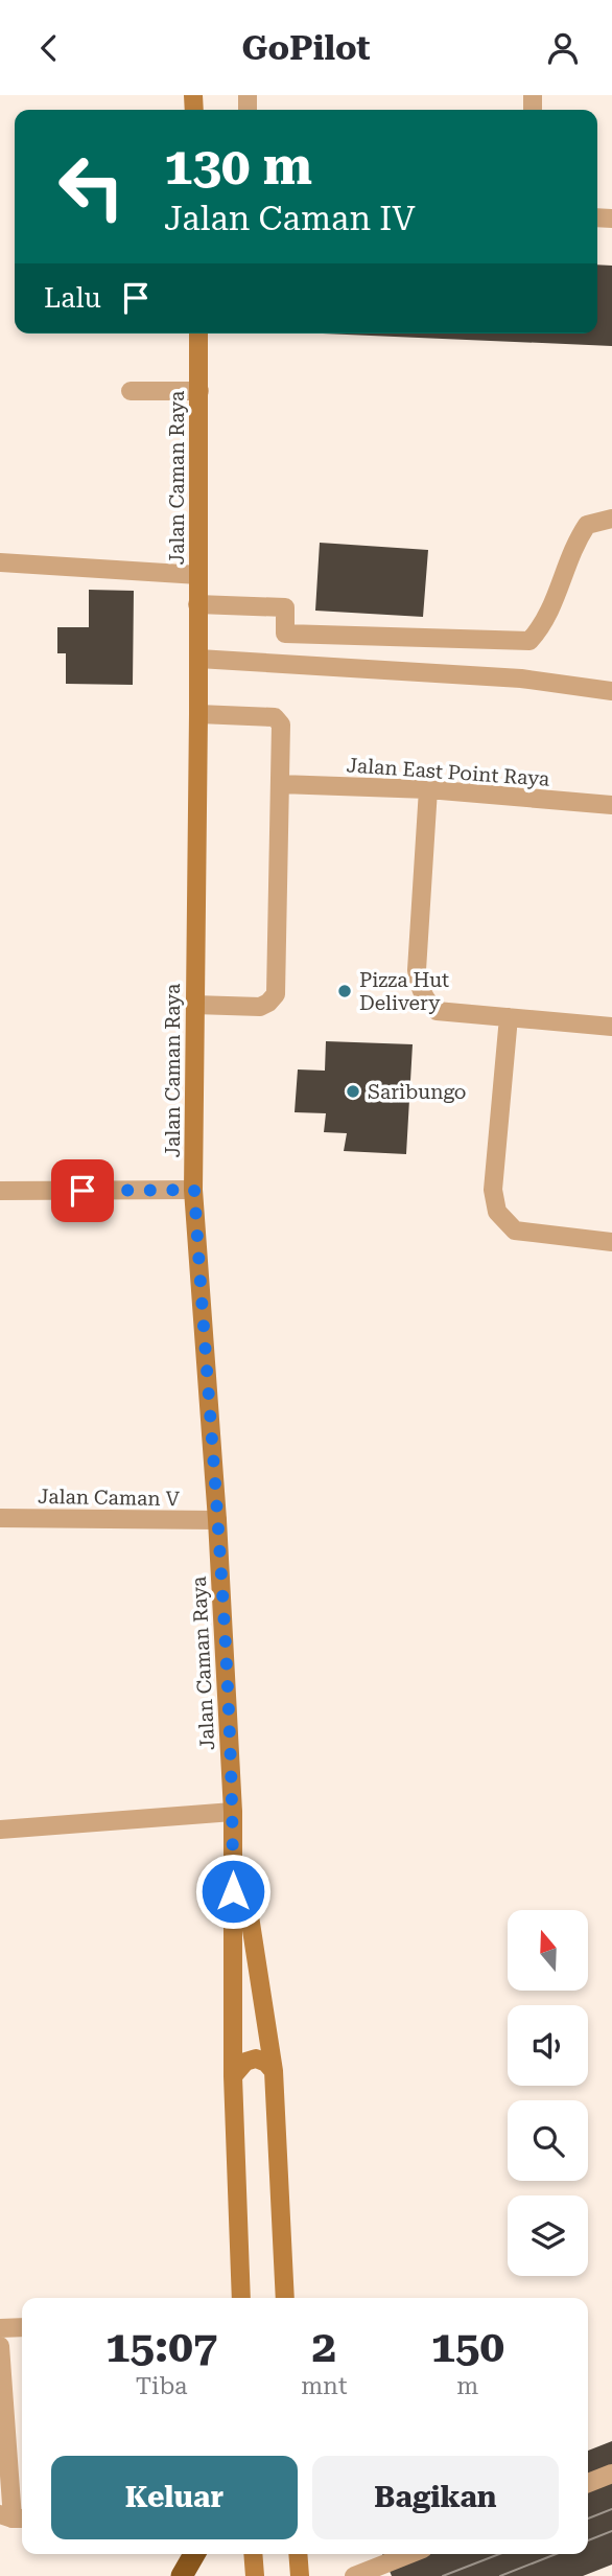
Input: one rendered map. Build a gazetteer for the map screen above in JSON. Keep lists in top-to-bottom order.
{
  "streets": {
    "main road": ["Jalan Caman Raya"],
    "street": ["Jalan East Point Raya", "Jalan Caman V"]
  },
  "crossings": [
    ["Jalan Caman Raya", "Jalan Caman V"]
  ],
  "places": ["Pizza Hut Delivery", "Saribungo"],
  "north": "top",
  "page": {
    "header": "GoPilot",
    "turn": ["130 m", "Jalan Caman IV"],
    "then": "Lalu",
    "eta": [
      "15:07",
      "Tiba",
      "2",
      "mnt",
      "150",
      "m"
    ],
    "buttons": ["Keluar", "Bagikan"]
  }
}
